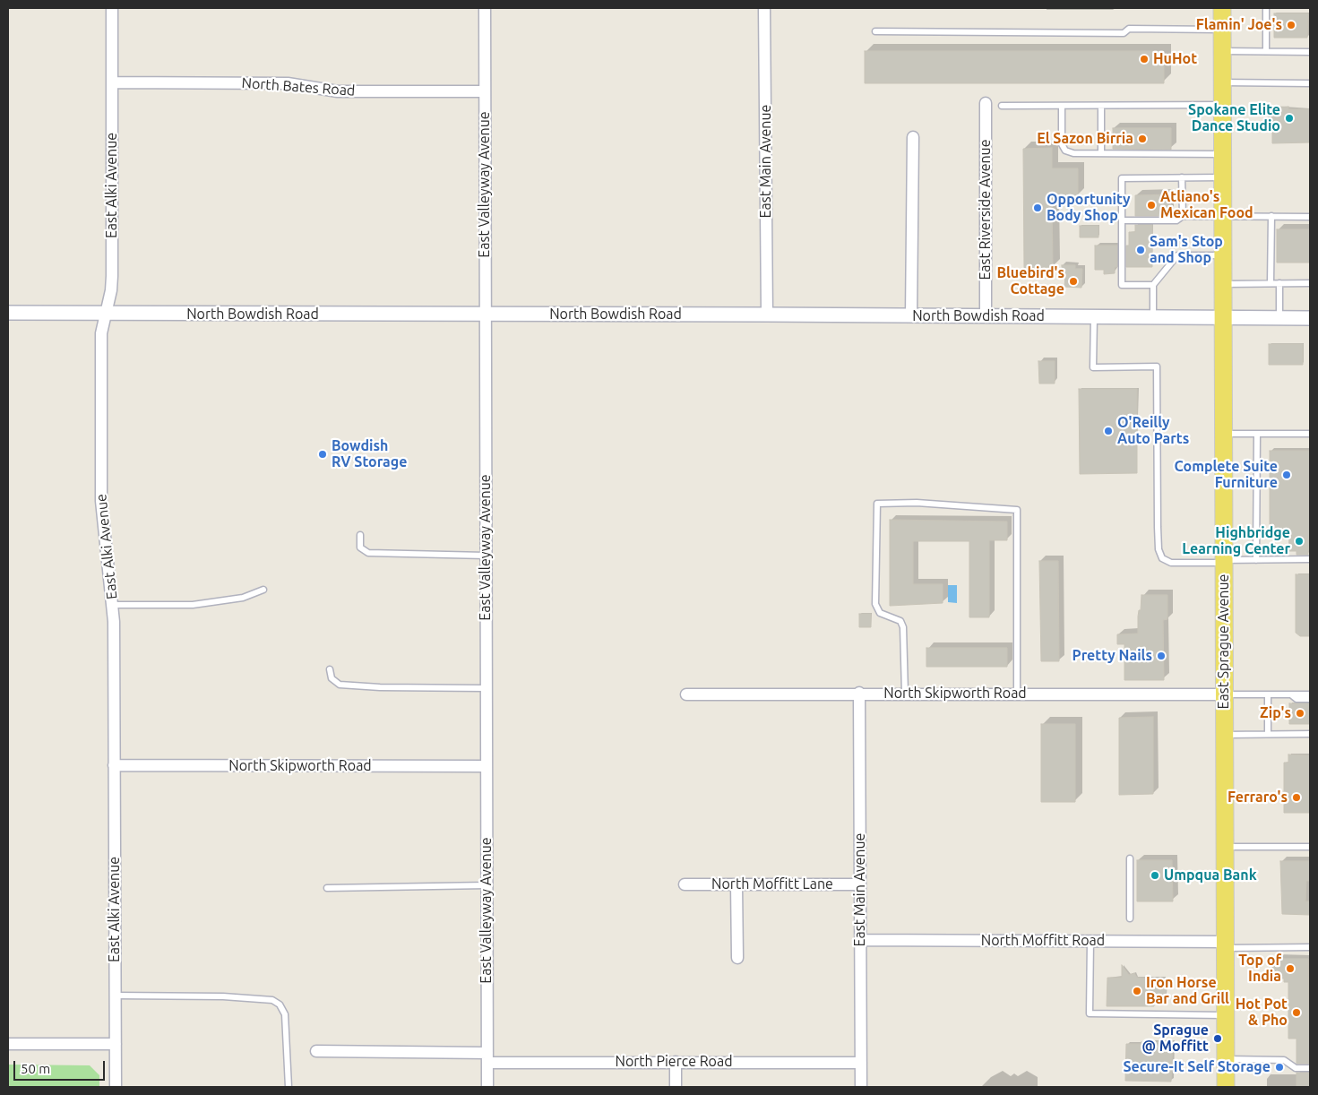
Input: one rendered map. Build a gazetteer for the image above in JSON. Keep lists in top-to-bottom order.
{
  "streets": {
    "main road": ["East Sprague Avenue"],
    "street": [
      "North Bates Road",
      "East Main Avenue",
      "East Valleyway Avenue",
      "East Alki Avenue",
      "East Riverside Avenue",
      "North Bowdish Road",
      "North Skipworth Road",
      "North Moffitt Lane",
      "North Moffitt Road",
      "North Pierce Road"
    ]
  },
  "crossings": [
    ["North Bates Road", "East Valleyway Avenue"],
    ["North Bates Road", "East Alki Avenue"],
    ["East Main Avenue", "North Bowdish Road"],
    ["East Main Avenue", "North Skipworth Road"],
    ["East Main Avenue", "North Moffitt Lane"],
    ["East Main Avenue", "North Moffitt Road"],
    ["East Main Avenue", "North Pierce Road"],
    ["East Valleyway Avenue", "North Bowdish Road"],
    ["East Valleyway Avenue", "North Skipworth Road"],
    ["East Valleyway Avenue", "North Pierce Road"],
    ["East Alki Avenue", "North Bowdish Road"],
    ["East Alki Avenue", "North Skipworth Road"],
    ["East Riverside Avenue", "North Bowdish Road"],
    ["North Bowdish Road", "East Sprague Avenue"],
    ["East Sprague Avenue", "North Skipworth Road"],
    ["East Sprague Avenue", "North Moffitt Road"]
  ],
  "places": [
    "Flamin' Joe's",
    "HuHot",
    "Spokane Elite Dance Studio",
    "El Sazon Birria",
    "Atliano's Mexican Food",
    "Opportunity Body Shop",
    "Sam's Stop and Shop",
    "Bluebird's Cottage",
    "O'Reilly Auto Parts",
    "Bowdish RV Storage",
    "Complete Suite Furniture",
    "Highbridge Learning Center",
    "Pretty Nails",
    "Zip's",
    "Ferraro's",
    "Umpqua Bank",
    "Top of India",
    "Iron Horse Bar and Grill",
    "Hot Pot & Pho",
    "Sprague @ Moffitt",
    "Secure-It Self Storage"
  ],
  "scale_bar": "50 m"
}
